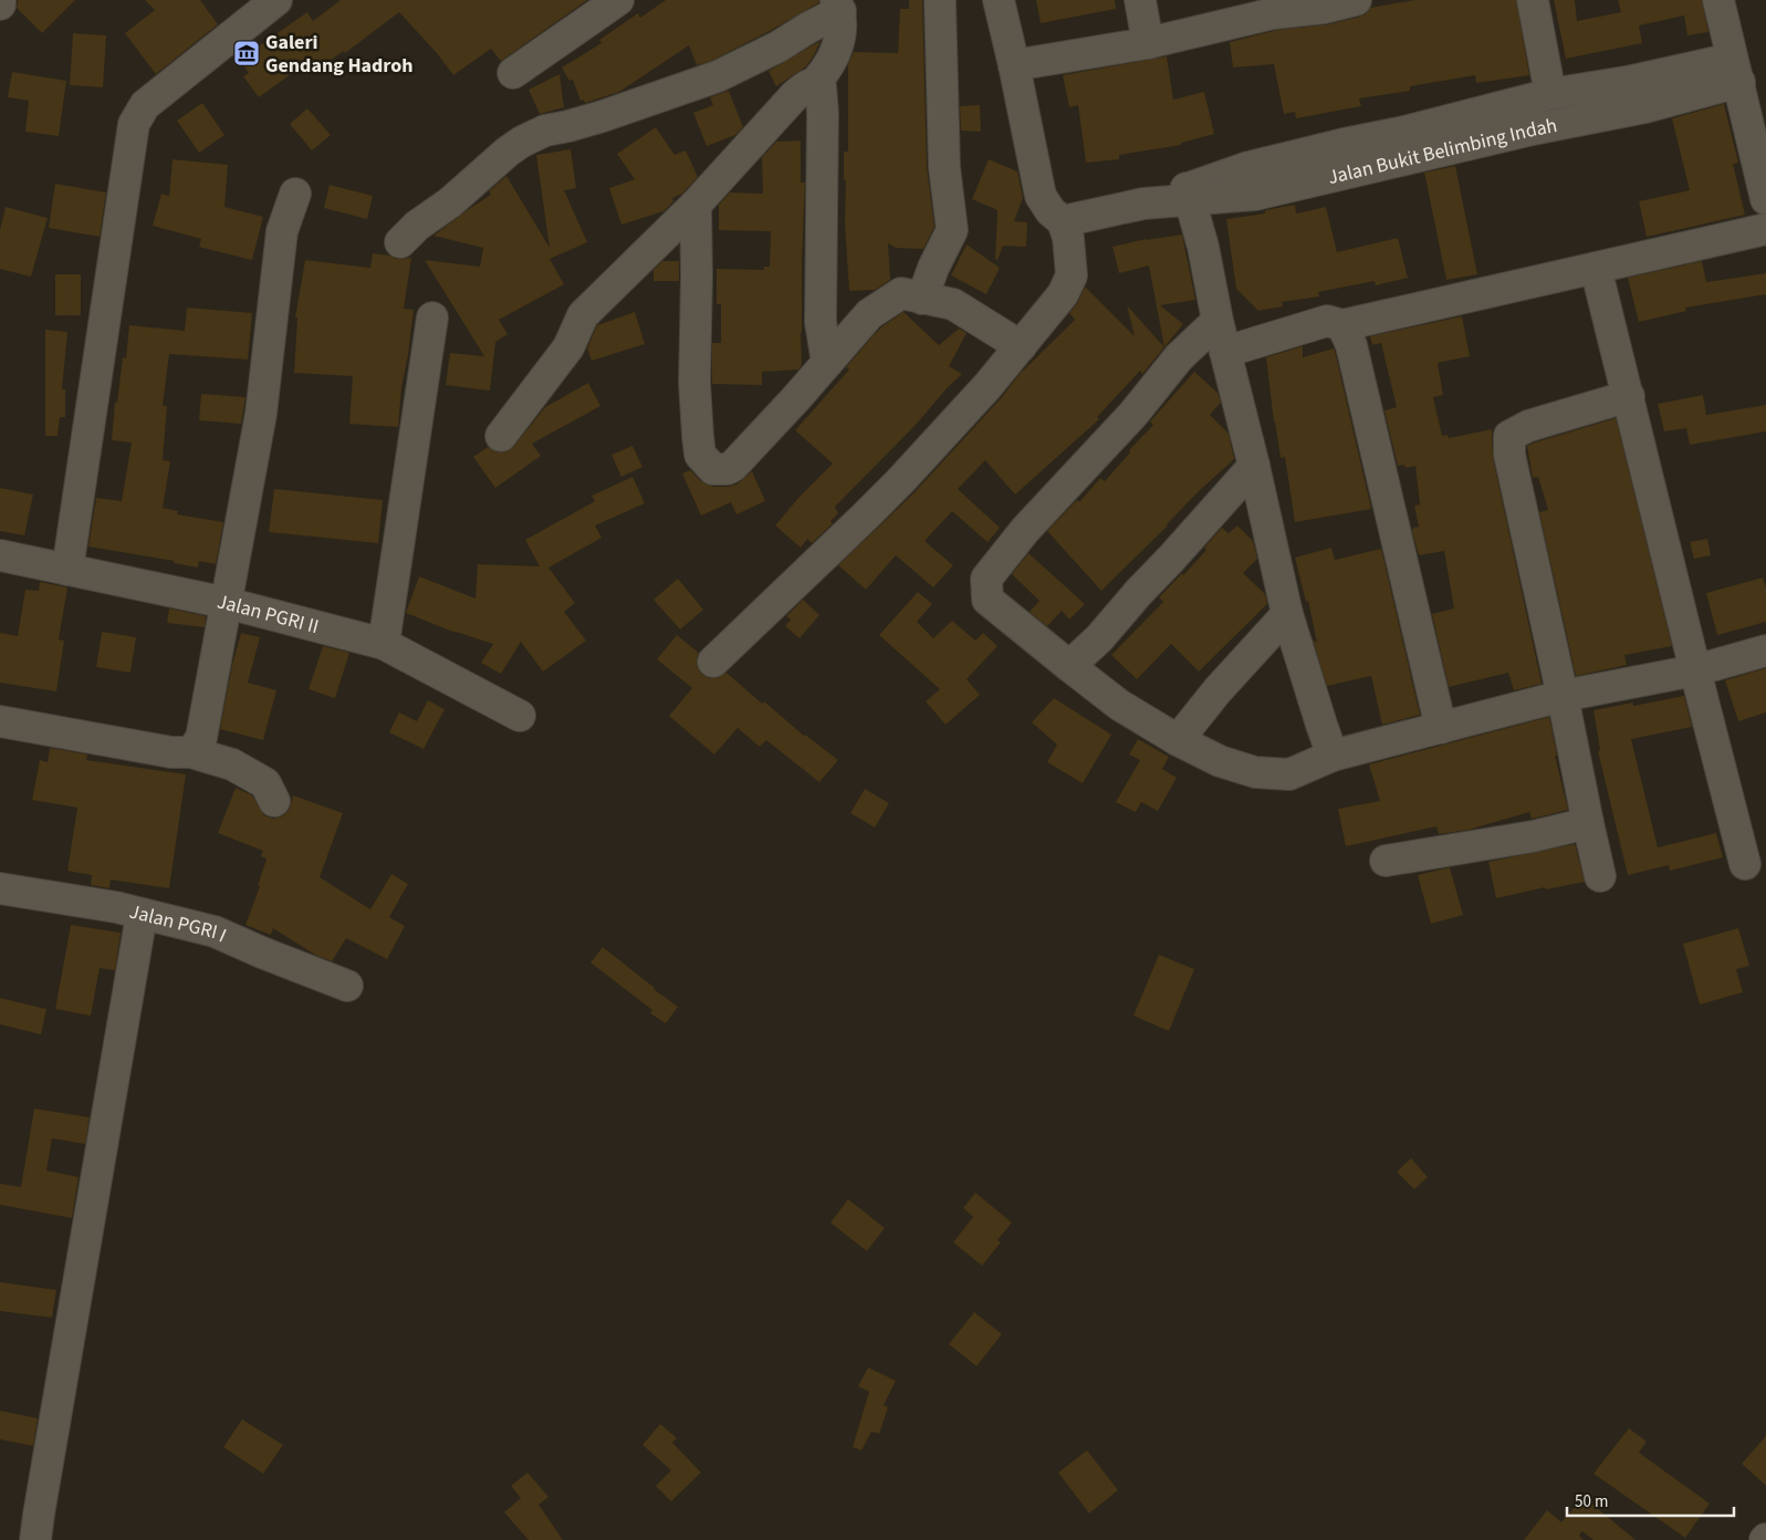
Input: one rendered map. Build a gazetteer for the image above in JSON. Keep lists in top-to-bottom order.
{
  "streets": {
    "street": ["Jalan Bukit Belimbing Indah", "Jalan PGRI II", "Jalan PGRI I"]
  },
  "places": {
    "museum": ["Galeri Gendang Hadroh"]
  },
  "scale_bar": "50 m"
}
